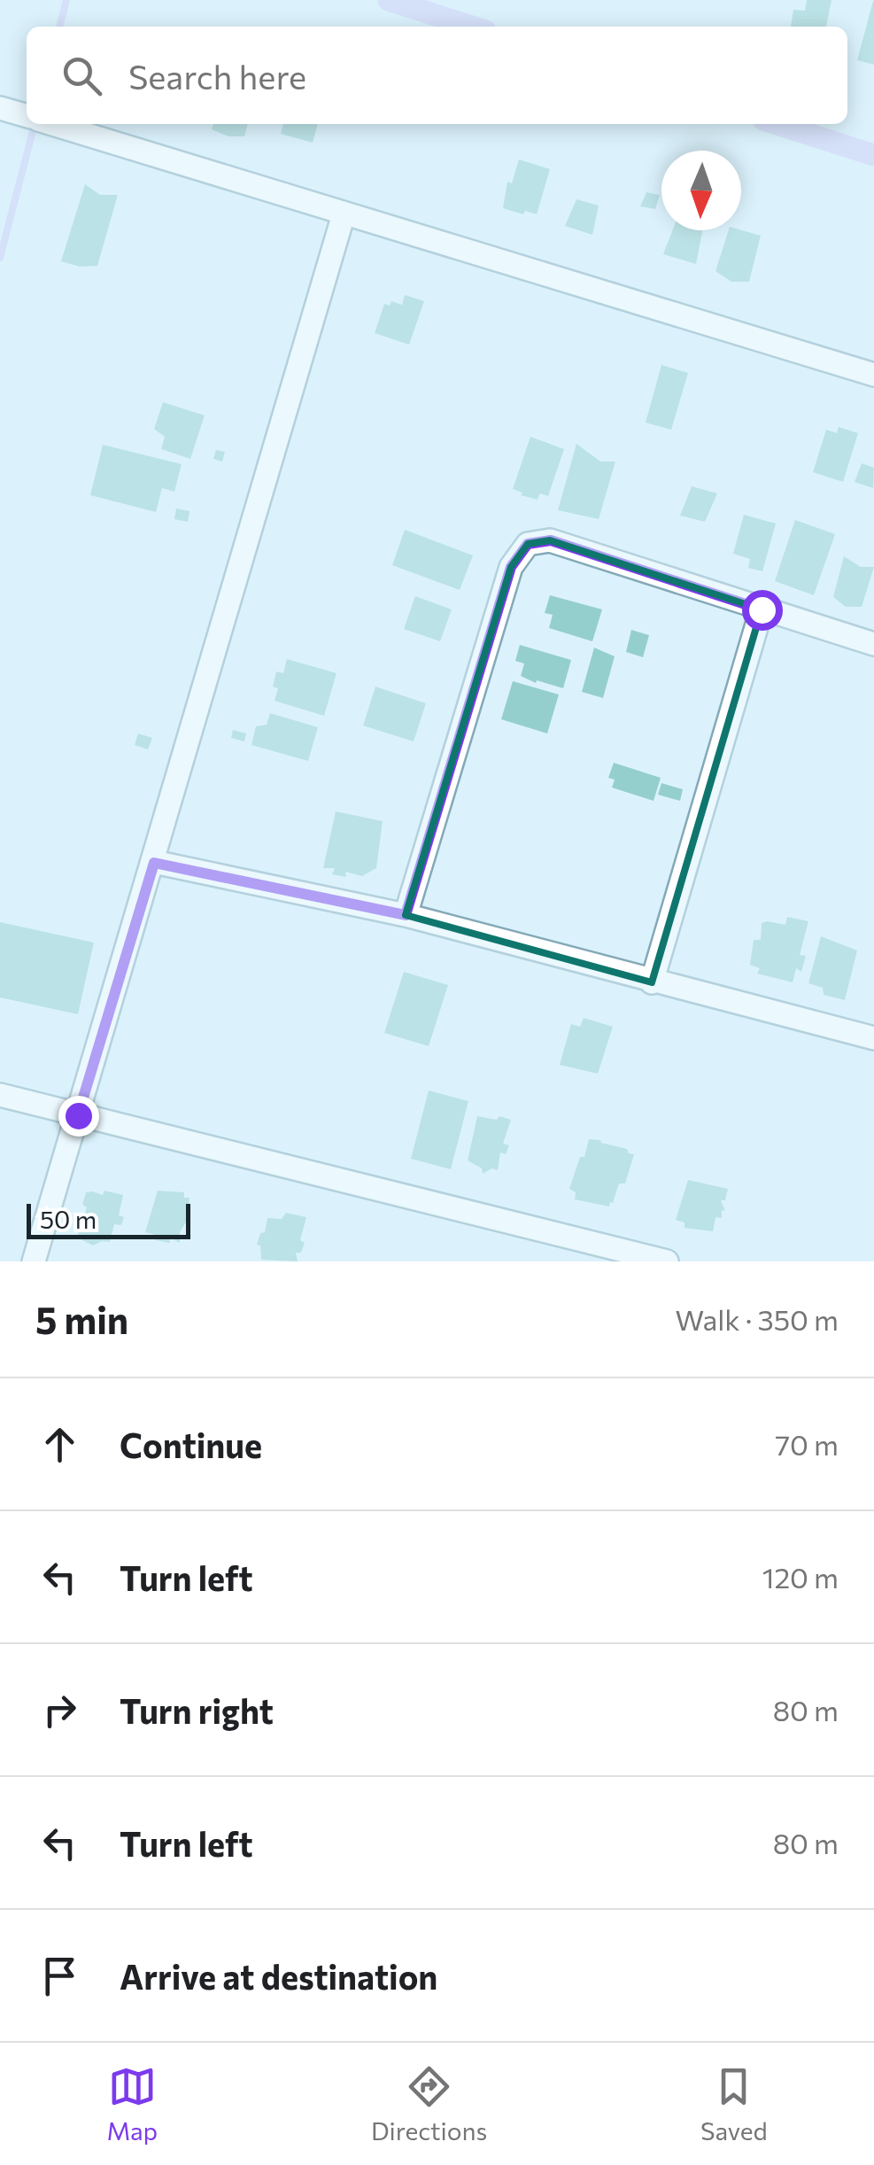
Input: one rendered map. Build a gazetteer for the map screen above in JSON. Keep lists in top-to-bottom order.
{
  "scale_bar": "50 m",
  "north": "bottom",
  "page": {
    "search": "Search here",
    "scale": "50 m",
    "heading": ["5 min", "Walk · 350 m"],
    "list": [
      ["Continue", "70 m"],
      ["Turn left", "120 m"],
      ["Turn right", "80 m"],
      ["Turn left", "80 m"],
      "Arrive at destination"
    ],
    "nav": ["Map", "Directions", "Saved"]
  }
}
